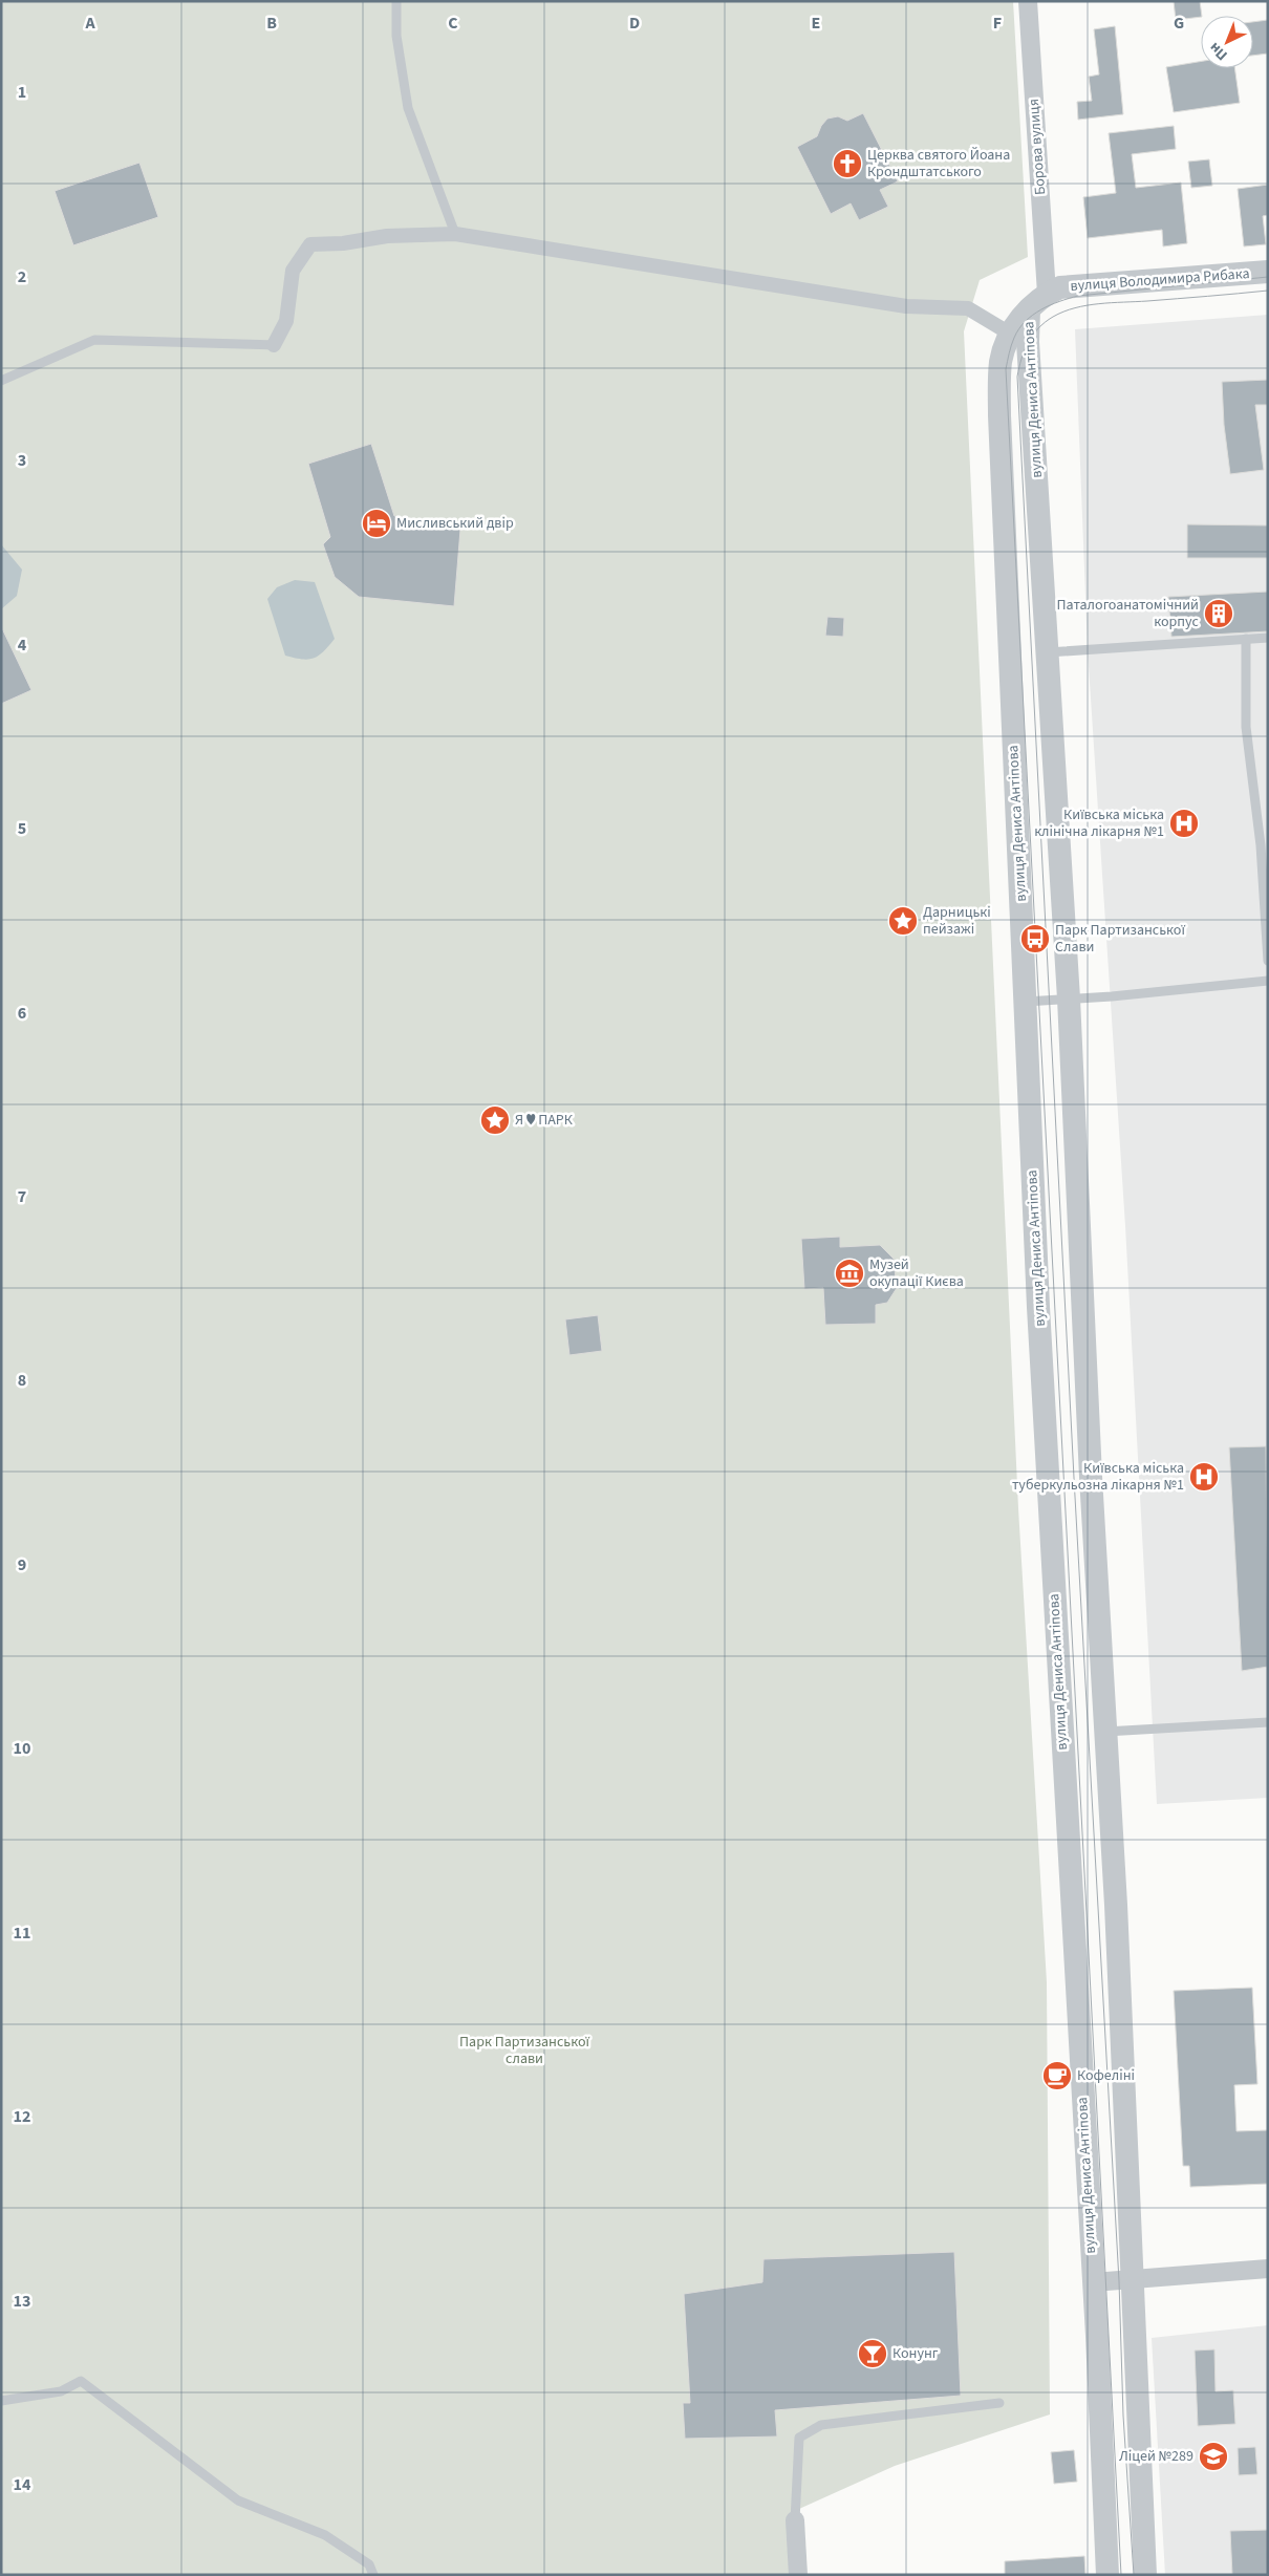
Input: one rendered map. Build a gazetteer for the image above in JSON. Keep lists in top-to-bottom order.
{
  "streets": {
    "street": ["Борова вулиця", "вулиця Володимира Рибака", "вулиця Дениса Антіпова"]
  },
  "crossings": [
    ["Борова вулиця", "вулиця Володимира Рибака"],
    ["вулиця Володимира Рибака", "вулиця Дениса Антіпова"]
  ],
  "parks": ["Парк Партизанської слави"],
  "places": {
    "church": ["Церква святого Йоана Крондштатського"],
    "hotel": ["Мисливський двір"],
    "building": ["Паталогоанатомічний корпус"],
    "hospital": ["Київська міська клінічна лікарня №1", "Київська міська туберкульозна лікарня №1"],
    "place": ["Дарницькі пейзажі", "Я ♥ ПАРК"],
    "bus stop": ["Парк Партизанської Слави"],
    "museum": ["Музей окупації Києва"],
    "cafe": ["Кофеліні"],
    "bar": ["Конунг"],
    "school or university": ["Ліцей №289"]
  },
  "north": "bottom left",
  "grid": {
    "columns": [
      "A",
      "B",
      "C",
      "D",
      "E",
      "F",
      "G"
    ],
    "rows": [
      "1",
      "2",
      "3",
      "4",
      "5",
      "6",
      "7",
      "8",
      "9",
      "10",
      "11",
      "12",
      "13",
      "14"
    ]
  }
}
